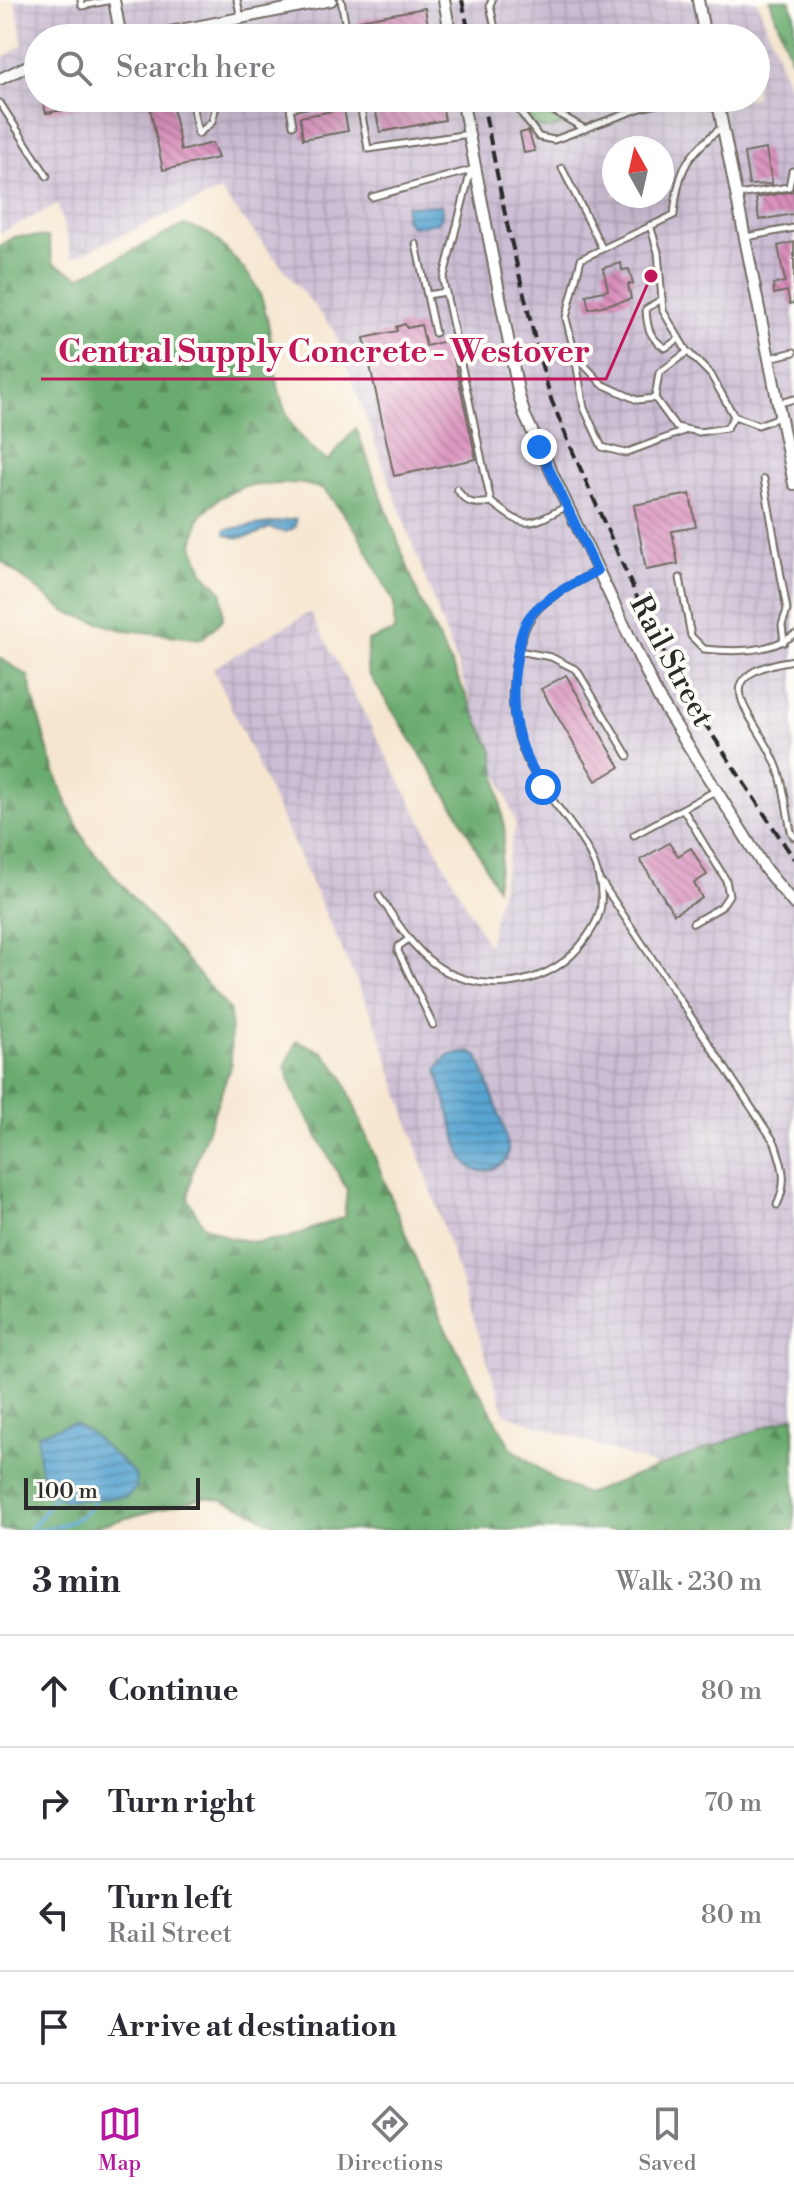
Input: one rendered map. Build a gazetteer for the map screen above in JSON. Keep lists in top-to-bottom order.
{
  "streets": {
    "street": ["Rail Street"]
  },
  "places": ["Central Supply Concrete - Westover"],
  "scale_bar": "100 m",
  "north": "top",
  "page": {
    "search": "Search here",
    "scale": "100 m",
    "heading": ["3 min", "Walk · 230 m"],
    "list": [
      ["Continue", "80 m"],
      ["Turn right", "70 m"],
      ["Turn left", "Rail Street", "80 m"],
      "Arrive at destination"
    ],
    "nav": ["Map", "Directions", "Saved"]
  }
}
